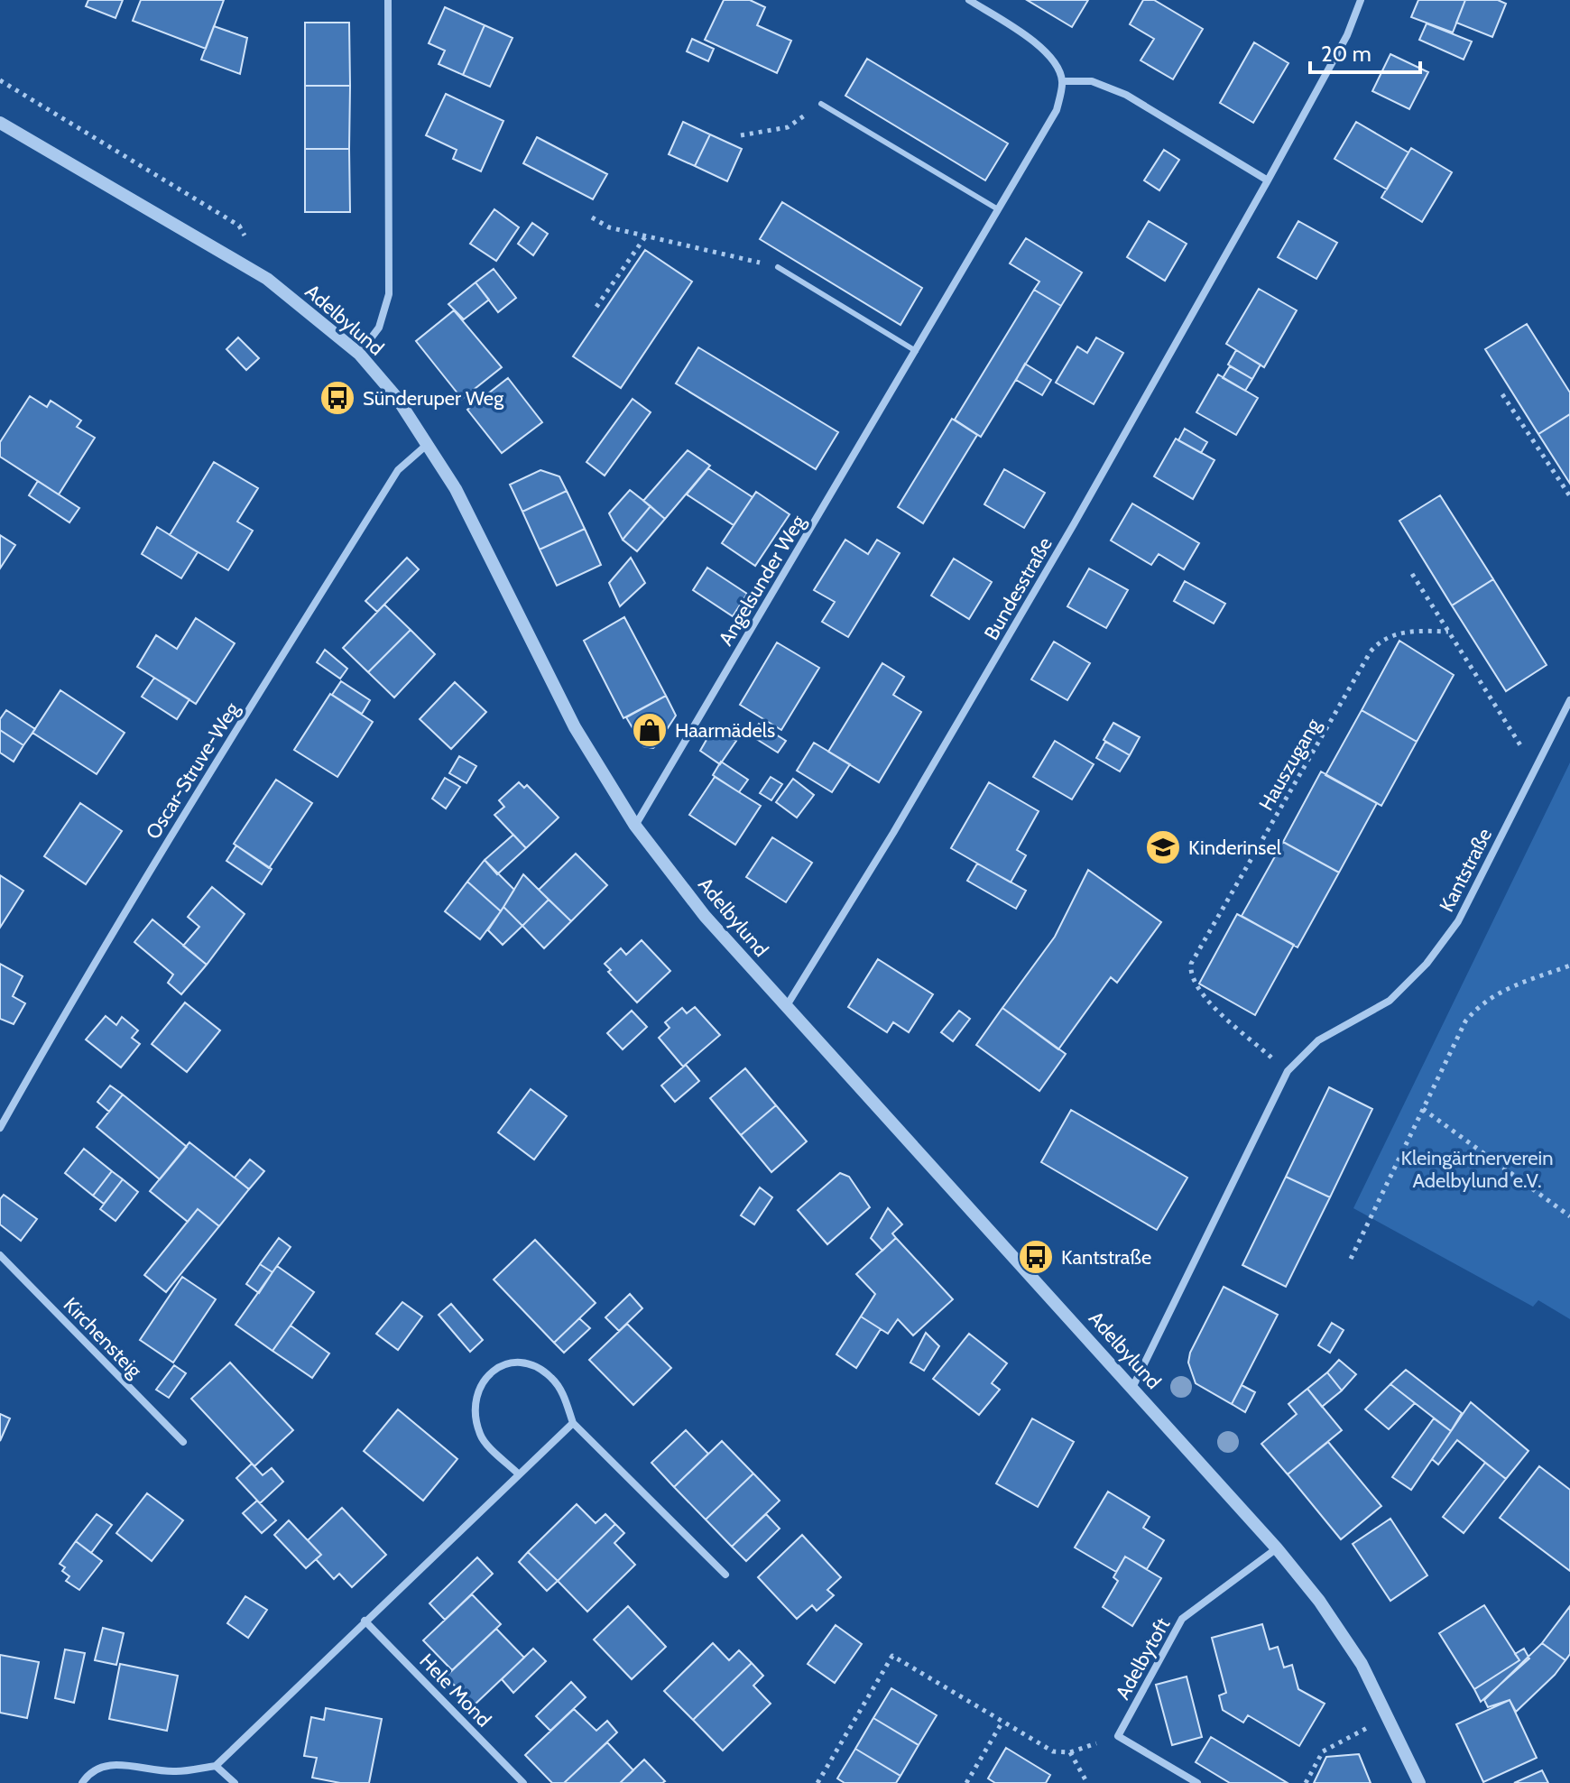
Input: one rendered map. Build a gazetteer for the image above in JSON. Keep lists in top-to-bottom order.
{
  "streets": {
    "street": [
      "Adelbylund",
      "Angelsunder Weg",
      "Bundesstraße",
      "Oscar-Struve-Weg",
      "Kantstraße",
      "Kirchensteig",
      "Adelbytoft",
      "Hele Mond"
    ],
    "path": ["Hauszugang"]
  },
  "crossings": [
    ["Adelbylund", "Angelsunder Weg"],
    ["Adelbylund", "Bundesstraße"],
    ["Adelbylund", "Oscar-Struve-Weg"],
    ["Adelbylund", "Kantstraße"],
    ["Adelbylund", "Adelbytoft"]
  ],
  "parks": ["Kleingärtnerverein Adelbylund e.V."],
  "places": {
    "bus stop": ["Sünderuper Weg", "Kantstraße"],
    "shop": ["Haarmädels"],
    "school or university": ["Kinderinsel"]
  },
  "scale_bar": "20 m"
}
